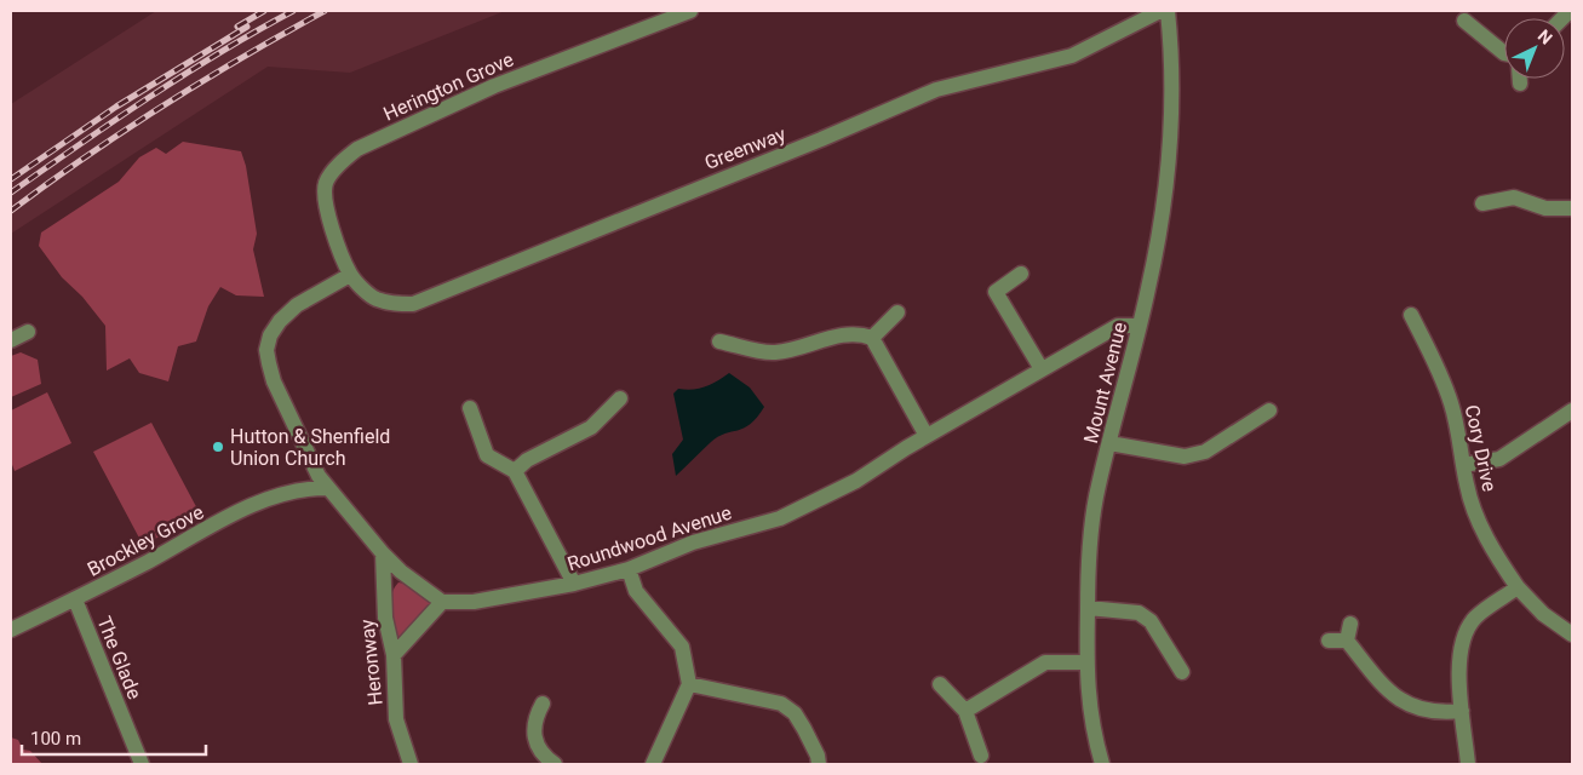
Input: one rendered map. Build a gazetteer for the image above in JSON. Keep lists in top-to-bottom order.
{
  "streets": {
    "street": [
      "Herington Grove",
      "Greenway",
      "Mount Avenue",
      "Cory Drive",
      "Roundwood Avenue",
      "Brockley Grove",
      "The Glade",
      "Heronway"
    ]
  },
  "crossings": [
    ["Herington Grove", "Greenway"],
    ["Mount Avenue", "Roundwood Avenue"],
    ["Brockley Grove", "The Glade"]
  ],
  "places": ["Hutton & Shenfield Union Church"],
  "scale_bar": "100 m",
  "north": "top right"
}
